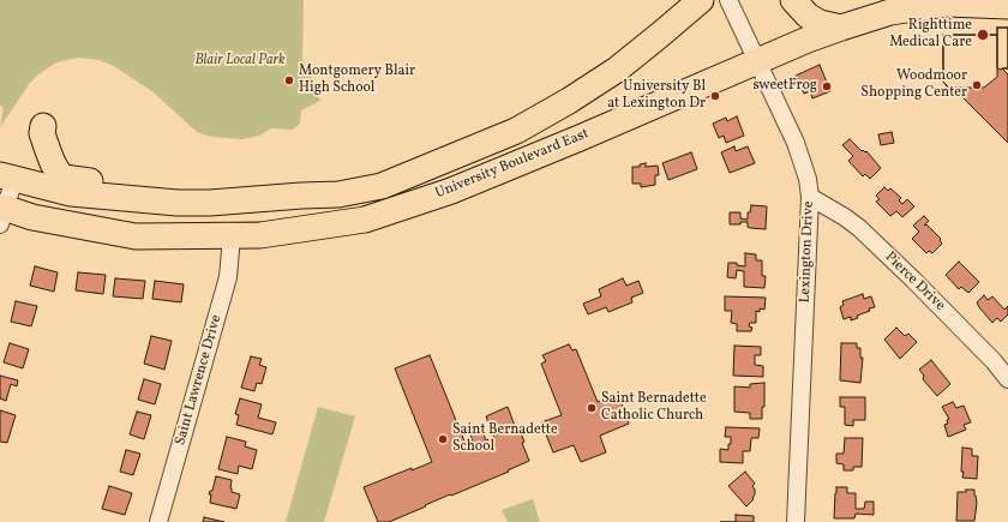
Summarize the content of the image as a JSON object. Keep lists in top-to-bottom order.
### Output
{
  "streets": {
    "main road": ["University Boulevard East"],
    "street": ["Lexington Drive", "Pierce Drive", "Saint Lawrence Drive"]
  },
  "crossings": [
    ["University Boulevard East", "Lexington Drive"],
    ["University Boulevard East", "Saint Lawrence Drive"],
    ["Lexington Drive", "Pierce Drive"]
  ],
  "parks": ["Blair Local Park"],
  "places": [
    "Righttime Medical Care",
    "Montgomery Blair High School",
    "Woodmoor Shopping Center",
    "sweetFrog",
    "University Bl at Lexington Dr",
    "Saint Bernadette Catholic Church",
    "Saint Bernadette School"
  ]
}
